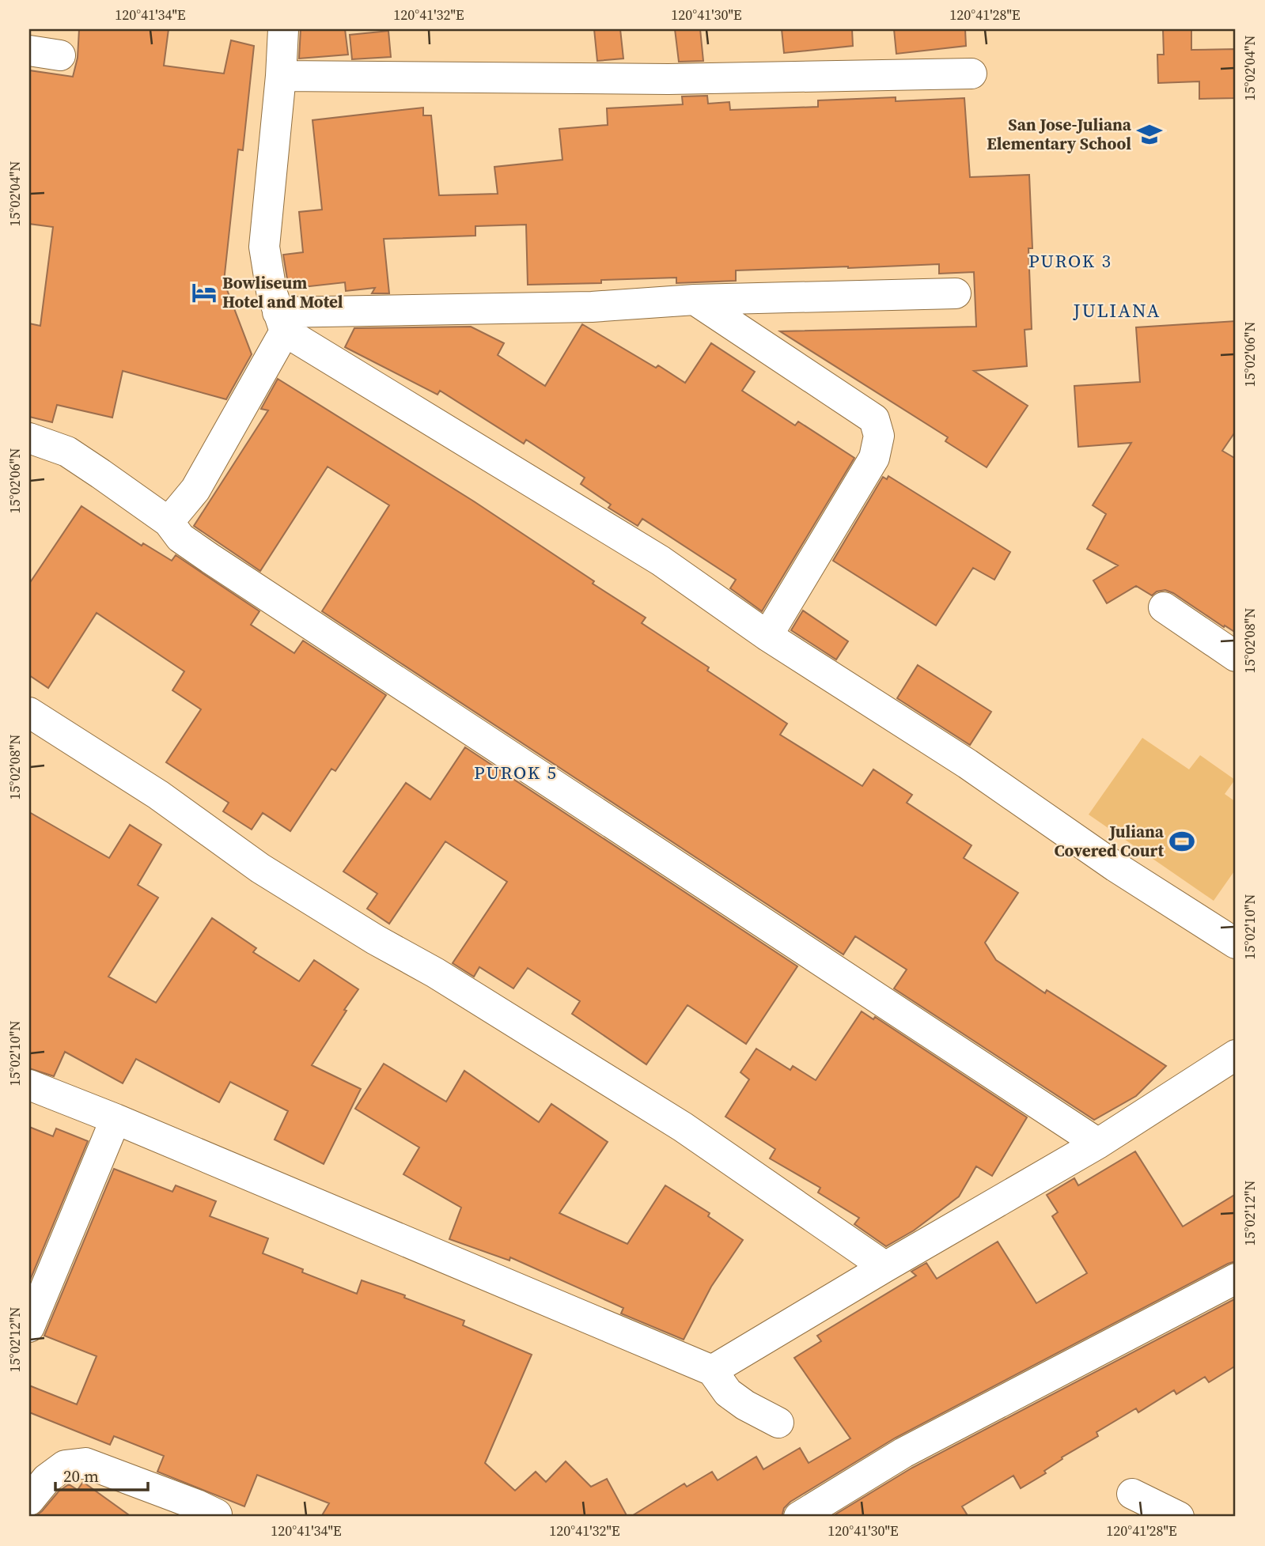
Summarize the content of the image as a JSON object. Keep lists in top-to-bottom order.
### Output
{
  "districts": ["PUROK 3", "JULIANA", "PUROK 5"],
  "places": {
    "school or university": ["San Jose-Juliana Elementary School"],
    "hotel": ["Bowliseum Hotel and Motel"],
    "sports": ["Juliana Covered Court"]
  },
  "scale_bar": "20 m",
  "coordinates": [
    "120°41'34\"E",
    "120°41'32\"E",
    "120°41'30\"E",
    "120°41'28\"E",
    "15°02'04\"N",
    "15°02'06\"N",
    "15°02'08\"N",
    "15°02'10\"N",
    "15°02'12\"N"
  ]
}
